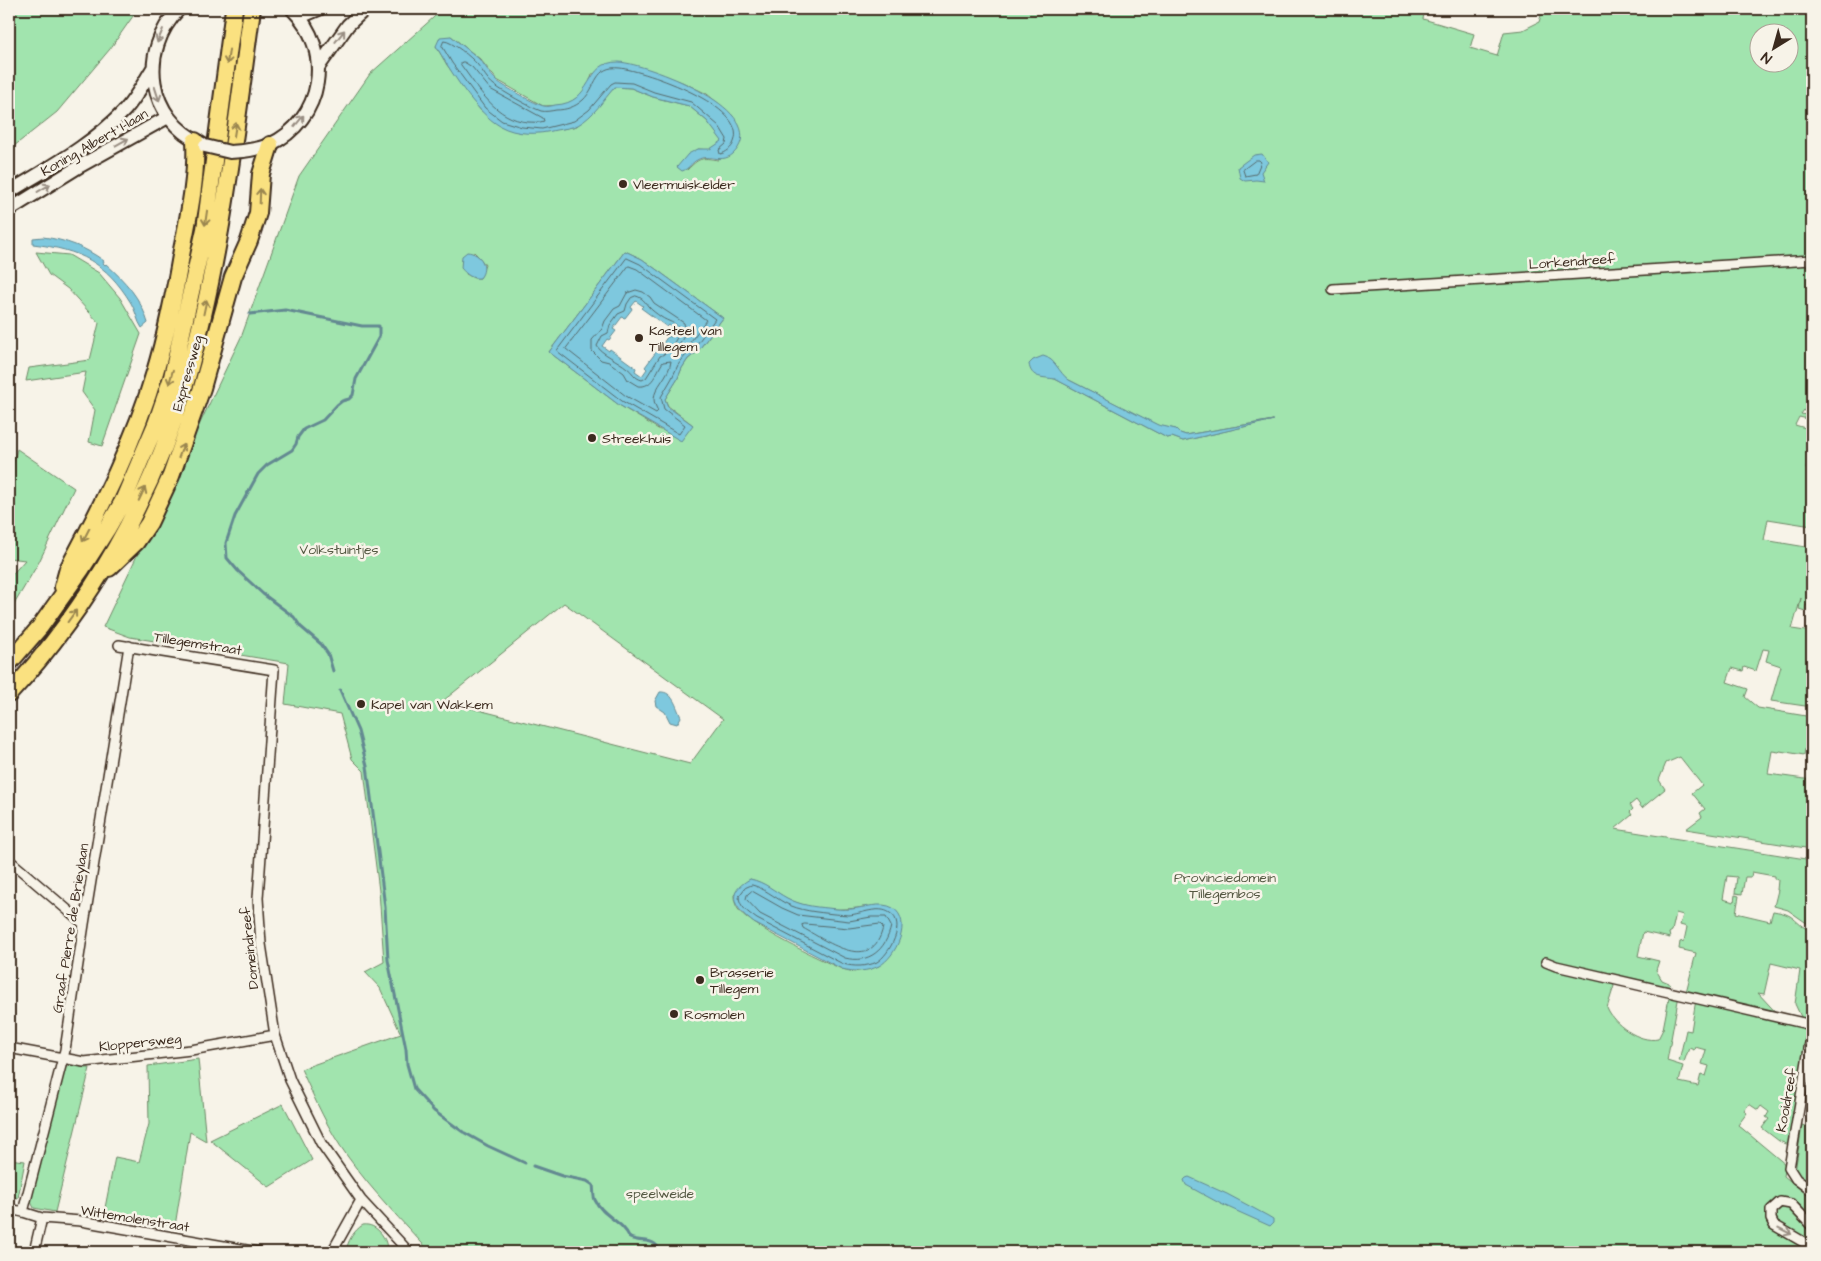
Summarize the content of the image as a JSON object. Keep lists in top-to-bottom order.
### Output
{
  "streets": {
    "highway": ["Expressweg"],
    "main road": ["Koning Albert I-laan"],
    "street": [
      "Lorkendreef",
      "Tillegemstraat",
      "Graaf Pierre de Brieylaan",
      "Domeindreef",
      "Kloppersweg",
      "Kooidreef",
      "Wittemolenstraat"
    ]
  },
  "crossings": [
    ["Tillegemstraat", "Graaf Pierre de Brieylaan"],
    ["Tillegemstraat", "Domeindreef"],
    ["Graaf Pierre de Brieylaan", "Kloppersweg"],
    ["Graaf Pierre de Brieylaan", "Wittemolenstraat"],
    ["Domeindreef", "Kloppersweg"]
  ],
  "parks": ["Volkstuintjes", "Provinciedomein Tillegembos", "speelweide"],
  "places": [
    "Vleermuiskelder",
    "Kasteel van Tillegem",
    "Streekhuis",
    "Kapel van Wakkem",
    "Brasserie Tillegem",
    "Rosmolen"
  ],
  "north": "bottom left"
}
